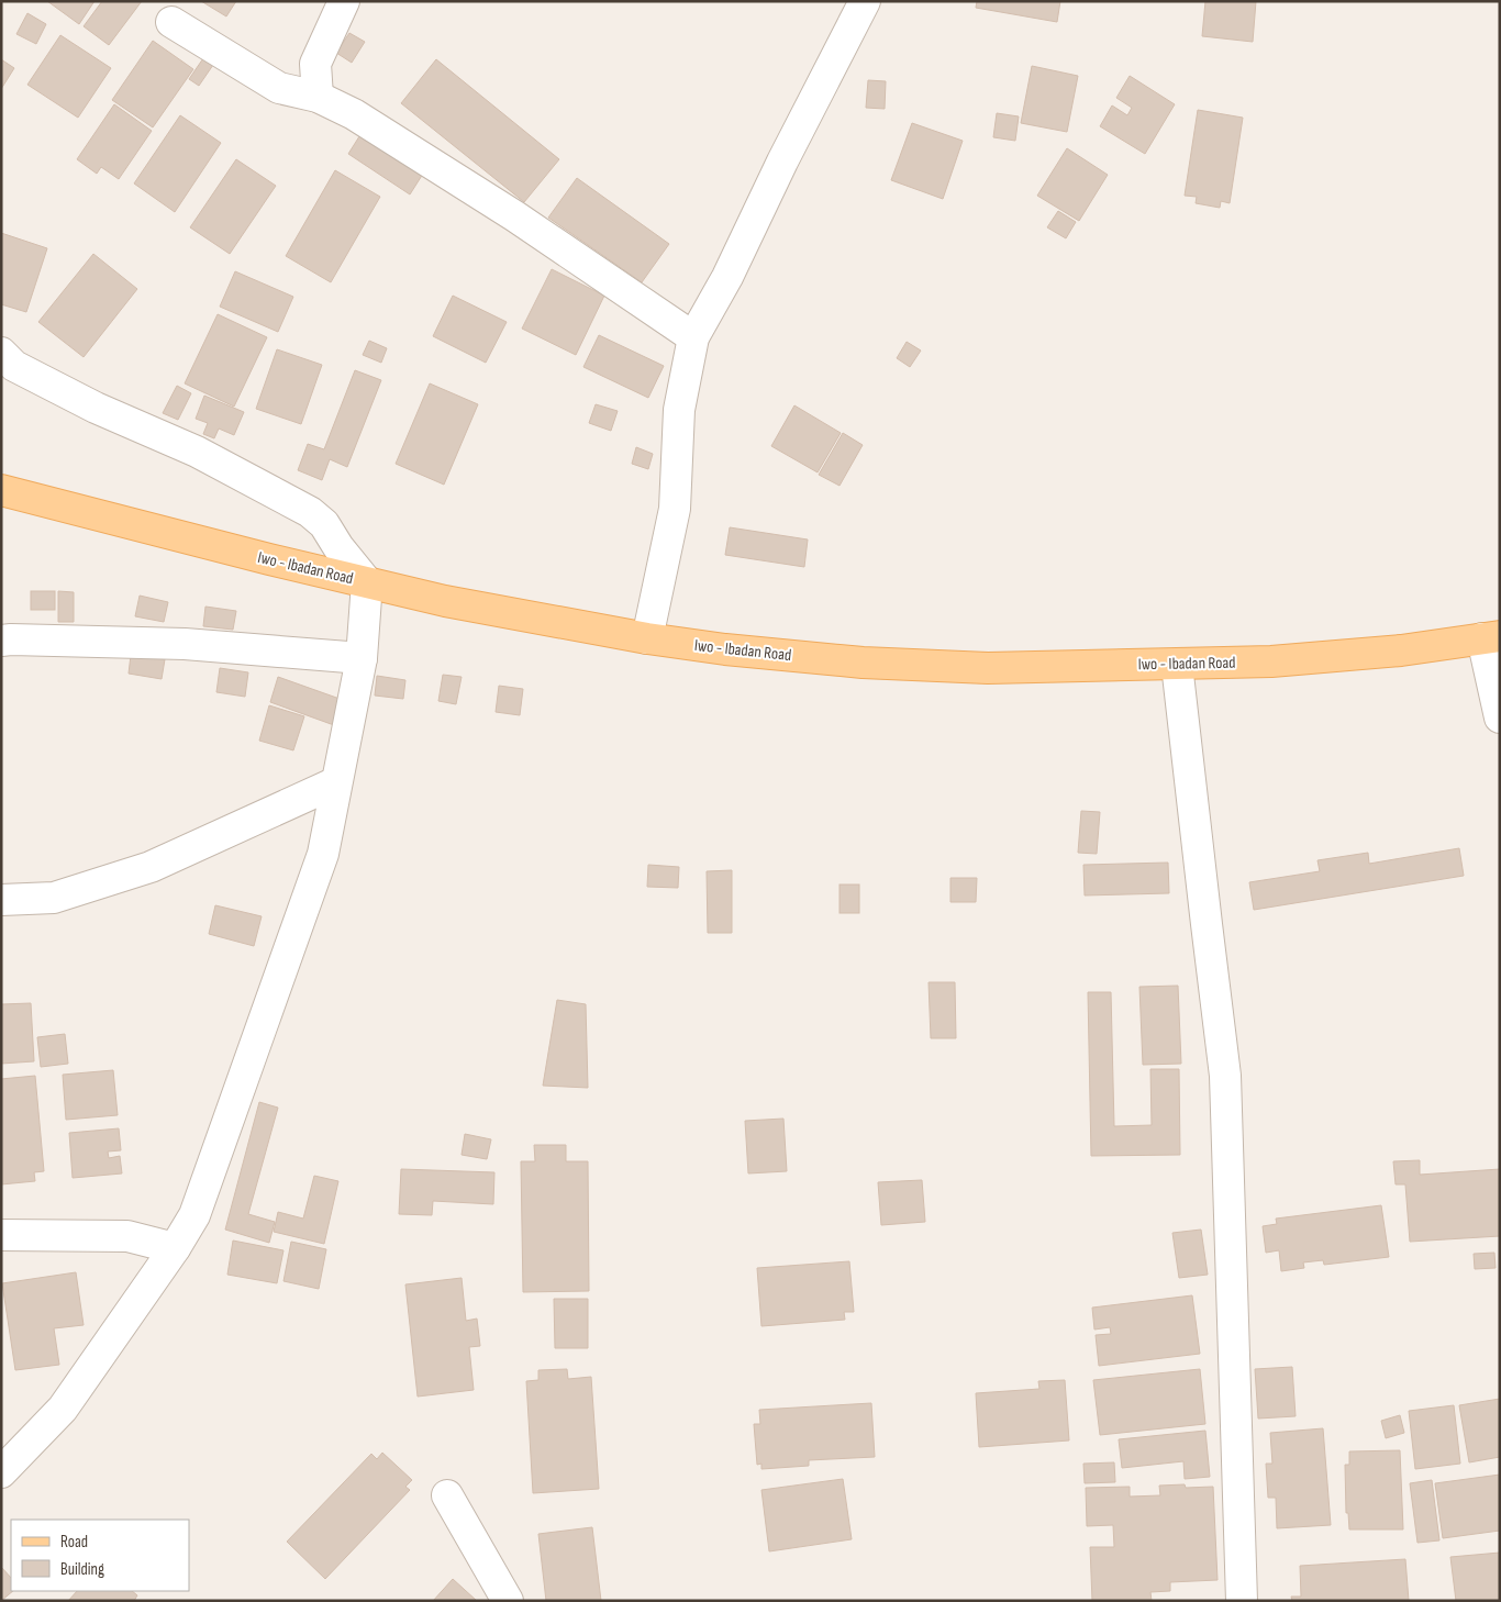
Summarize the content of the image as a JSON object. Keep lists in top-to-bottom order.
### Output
{
  "streets": {
    "main road": ["Iwo - Ibadan Road"]
  },
  "legend": ["Road", "Building"]
}
